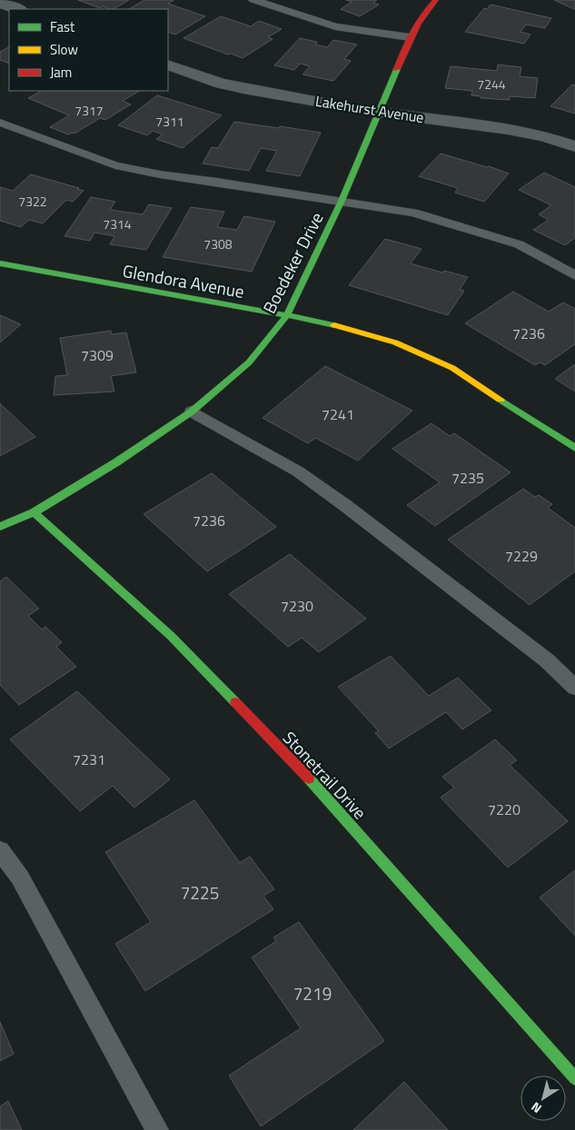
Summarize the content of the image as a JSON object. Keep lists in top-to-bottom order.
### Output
{
  "streets": {
    "street": [
      "Lakehurst Avenue",
      "Boedeker Drive",
      "Glendora Avenue",
      "Stonetrail Drive"
    ]
  },
  "crossings": [
    ["Lakehurst Avenue", "Boedeker Drive"],
    ["Boedeker Drive", "Glendora Avenue"],
    ["Boedeker Drive", "Stonetrail Drive"]
  ],
  "house_numbers": [
    "7244",
    "7317",
    "7311",
    "7322",
    "7314",
    "7308",
    "7236",
    "7309",
    "7241",
    "7235",
    "7236",
    "7229",
    "7230",
    "7231",
    "7220",
    "7225",
    "7219"
  ],
  "legend": ["Fast", "Slow", "Jam"],
  "north": "bottom left"
}
